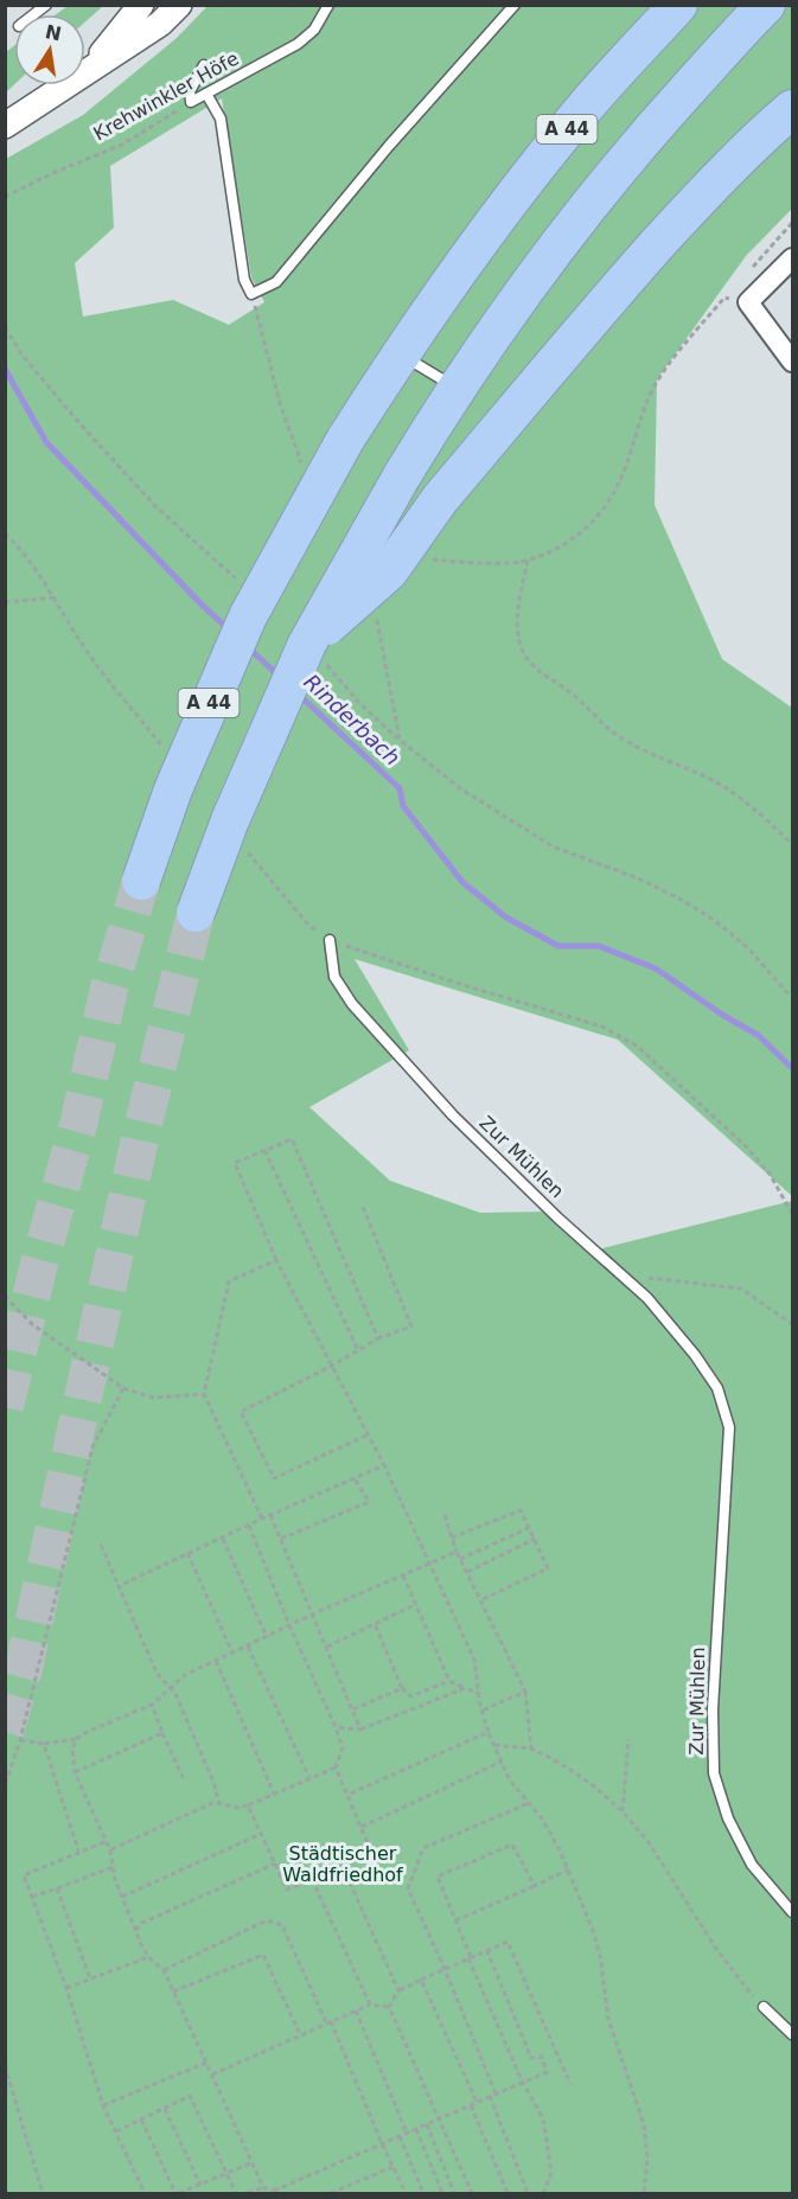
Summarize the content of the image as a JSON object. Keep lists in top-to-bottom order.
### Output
{
  "streets": {
    "highway": ["A 44"],
    "lane": ["Krehwinkler Höfe", "Zur Mühlen"]
  },
  "water": ["Rinderbach"],
  "parks": ["Städtischer Waldfriedhof"],
  "north": "top"
}
